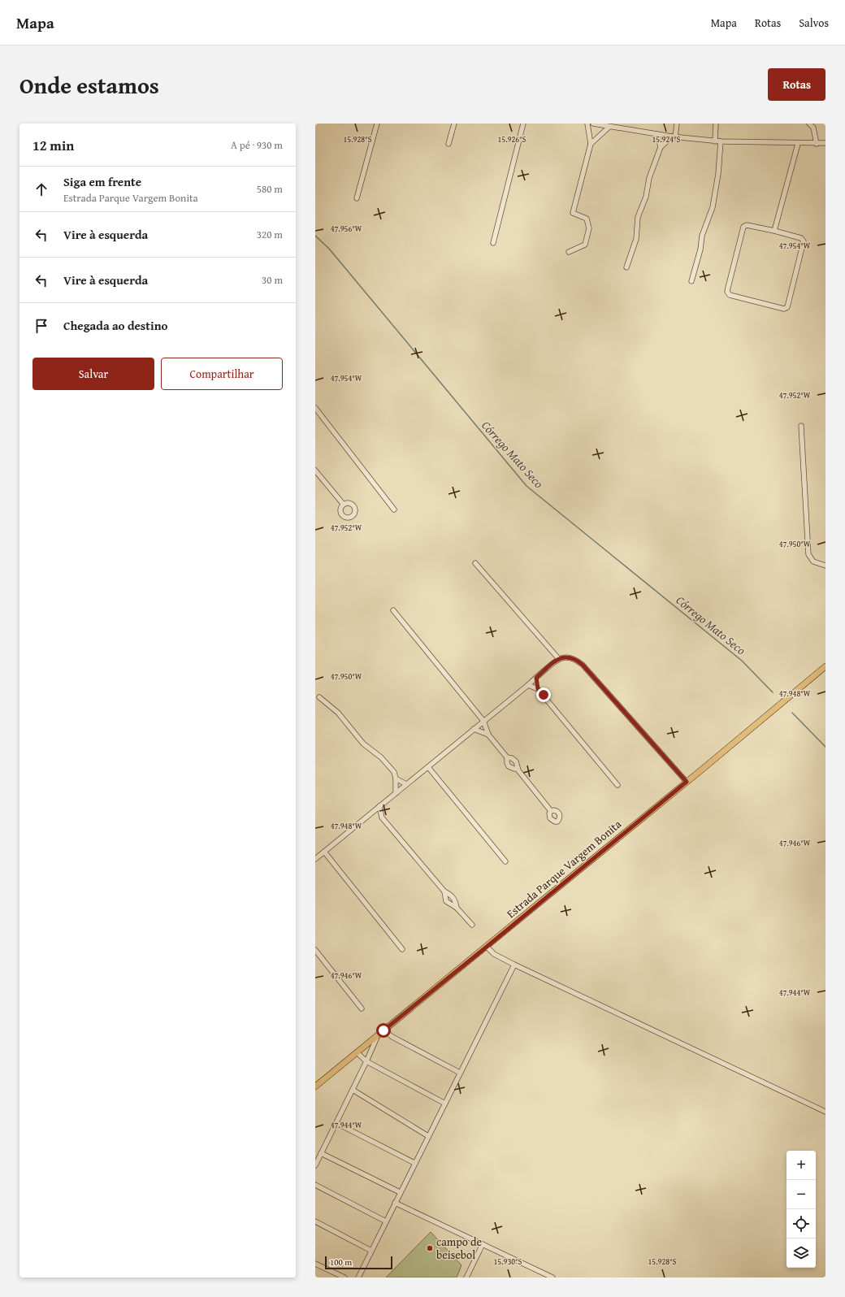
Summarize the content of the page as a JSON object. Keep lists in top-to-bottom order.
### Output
{
  "streets": {
    "main road": ["Estrada Parque Vargem Bonita"]
  },
  "water": ["Córrego Mato Seco"],
  "places": ["campo de beisebol"],
  "scale_bar": "100 m",
  "page": {
    "header": "Mapa",
    "nav": ["Mapa", "Rotas", "Salvos"],
    "title": "Onde estamos",
    "buttons": [
      "Rotas",
      ["Salvar", "Compartilhar"]
    ],
    "heading": ["12 min", "A pé · 930 m"],
    "list": [
      ["Siga em frente", "Estrada Parque Vargem Bonita", "580 m"],
      ["Vire à esquerda", "320 m"],
      ["Vire à esquerda", "30 m"],
      "Chegada ao destino"
    ],
    "map_buttons": ["+", "−"],
    "scale": "100 m"
  },
  "coordinates": [
    "15.928°S",
    "15.926°S",
    "15.924°S",
    "47.956°W",
    "47.954°W",
    "47.952°W",
    "47.950°W",
    "47.948°W",
    "47.946°W",
    "47.944°W",
    "15.930°S"
  ]
}
